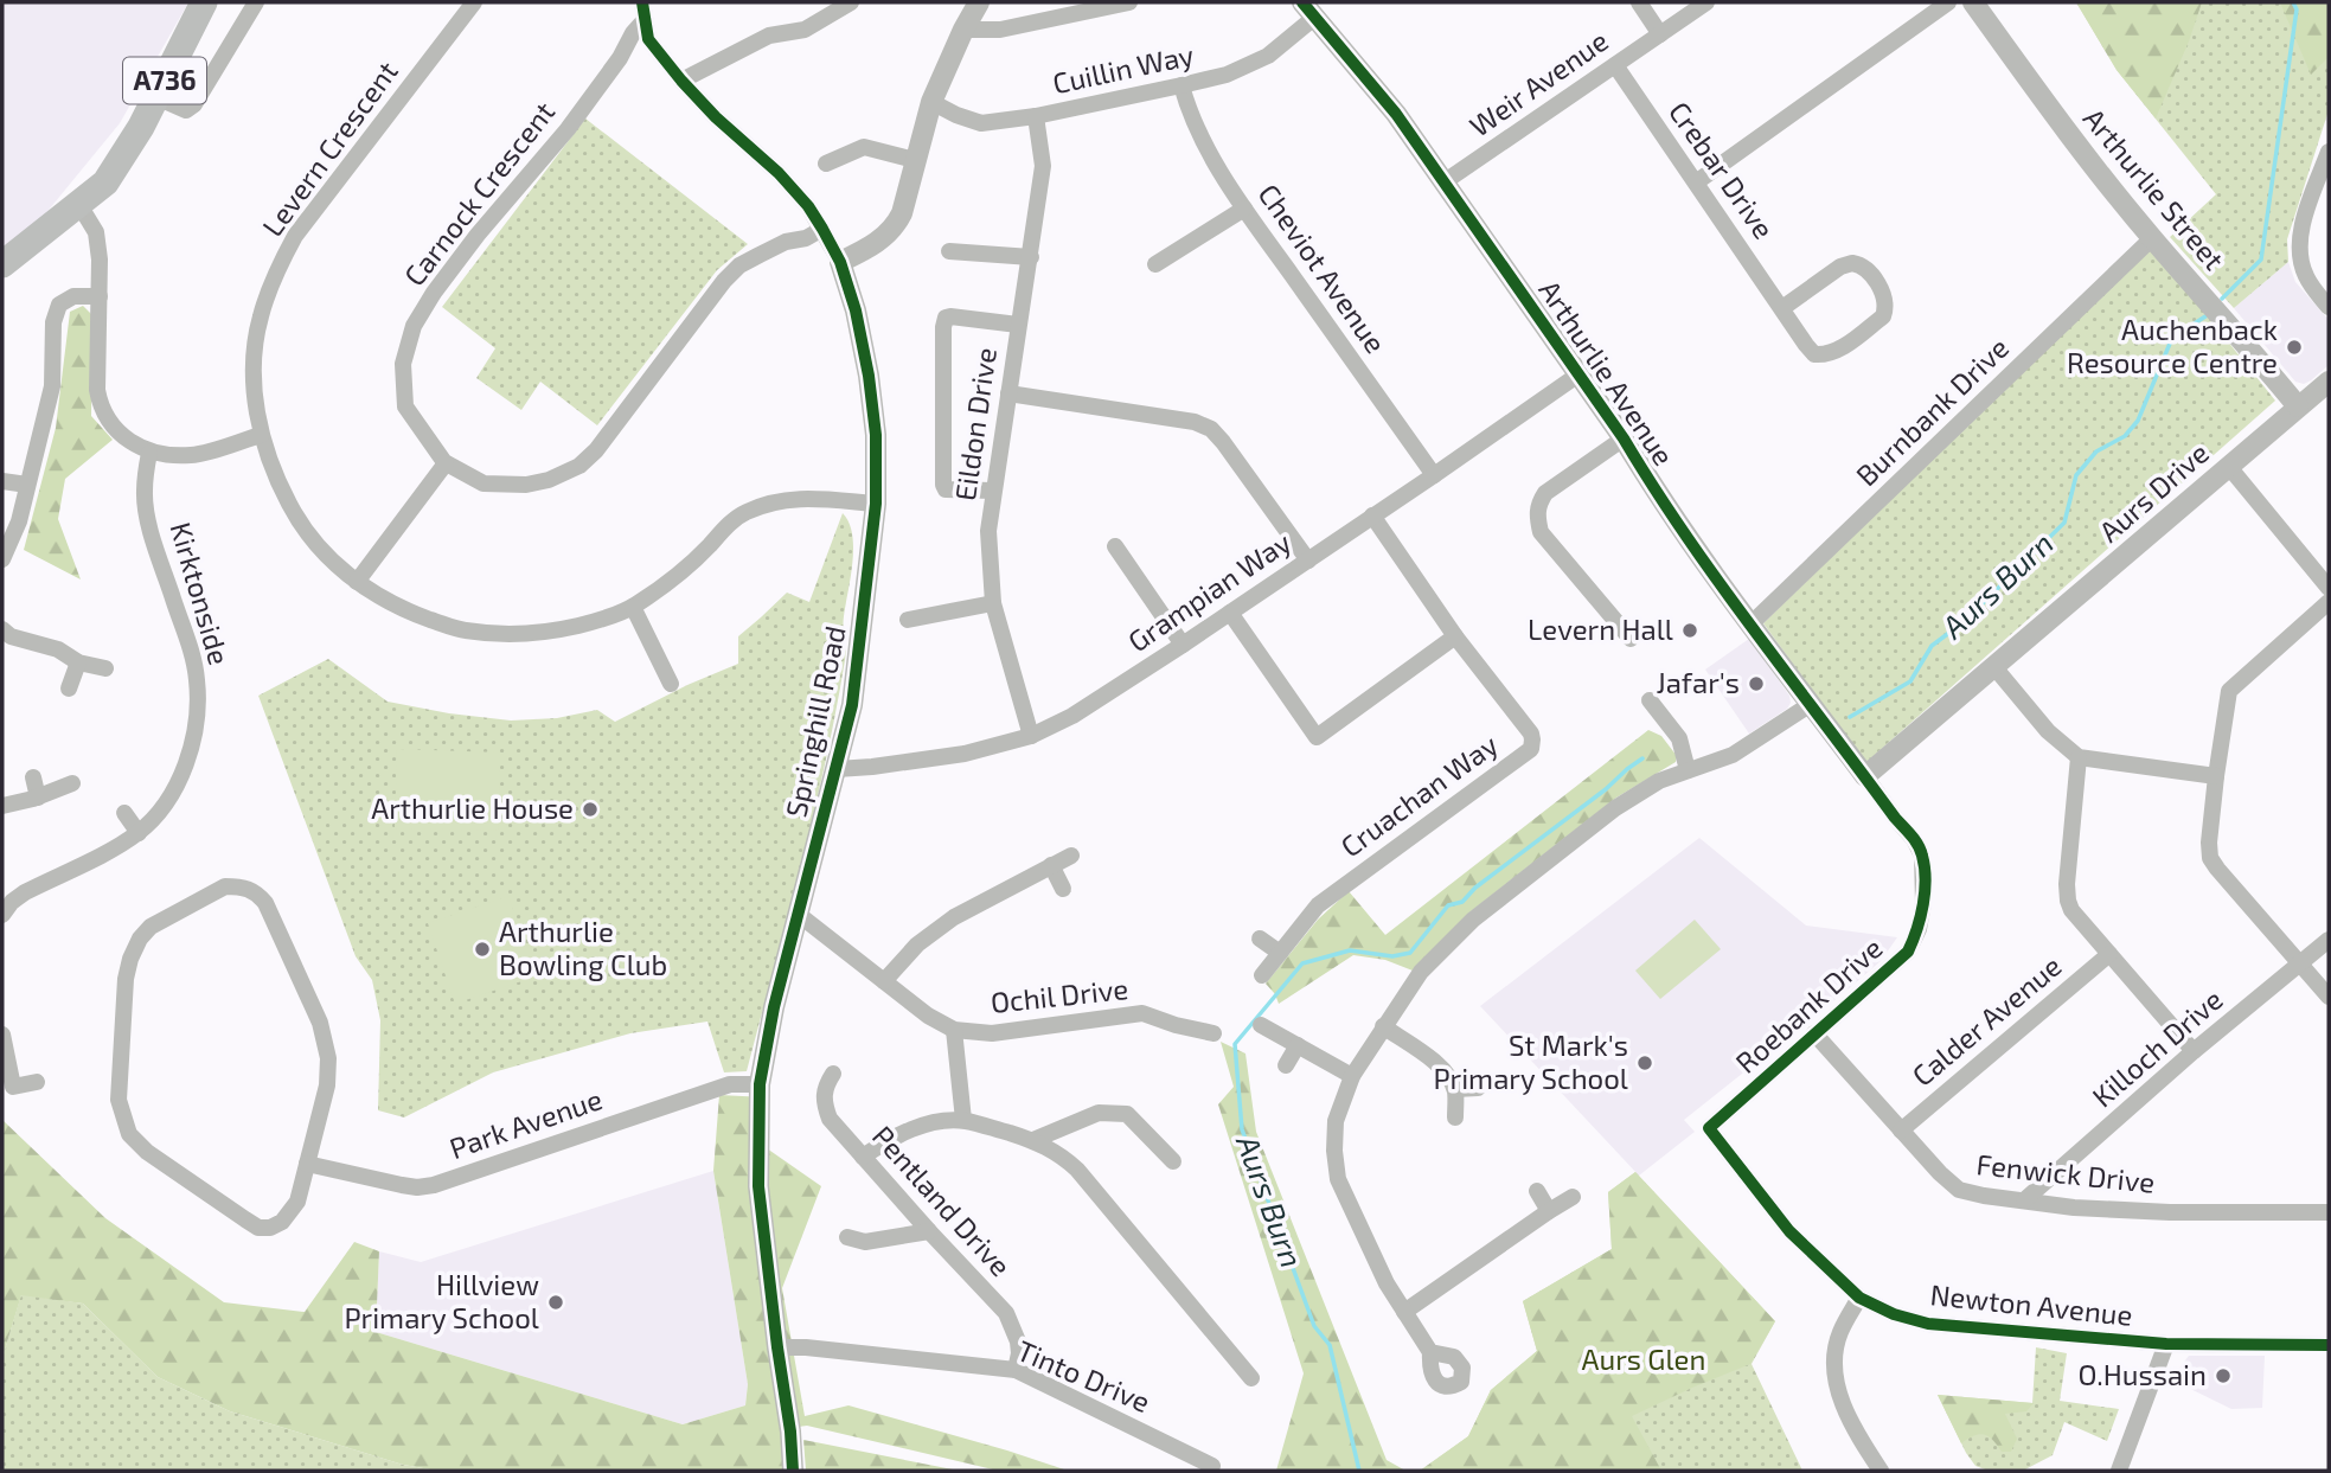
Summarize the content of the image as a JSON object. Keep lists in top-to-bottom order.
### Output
{
  "streets": {
    "main road": ["A736"],
    "street": [
      "Cuillin Way",
      "Weir Avenue",
      "Levern Crescent",
      "Crebar Drive",
      "Arthurlie Street",
      "Carnock Crescent",
      "Cheviot Avenue",
      "Arthurlie Avenue",
      "Burnbank Drive",
      "Eildon Drive",
      "Aurs Drive",
      "Grampian Way",
      "Kirktonside",
      "Springhill Road",
      "Cruachan Way",
      "Ochil Drive",
      "Roebank Drive",
      "Calder Avenue",
      "Killoch Drive",
      "Park Avenue",
      "Fenwick Drive",
      "Pentland Drive",
      "Newton Avenue",
      "Tinto Drive"
    ]
  },
  "crossings": [
    ["Cuillin Way", "Cheviot Avenue"],
    ["Cuillin Way", "Arthurlie Avenue"],
    ["Cuillin Way", "Eildon Drive"],
    ["Weir Avenue", "Crebar Drive"],
    ["Weir Avenue", "Arthurlie Avenue"],
    ["Levern Crescent", "Springhill Road"],
    ["Arthurlie Street", "Burnbank Drive"],
    ["Arthurlie Street", "Aurs Drive"],
    ["Carnock Crescent", "Springhill Road"],
    ["Cheviot Avenue", "Grampian Way"],
    ["Arthurlie Avenue", "Burnbank Drive"],
    ["Arthurlie Avenue", "Aurs Drive"],
    ["Arthurlie Avenue", "Grampian Way"],
    ["Arthurlie Avenue", "Roebank Drive"],
    ["Eildon Drive", "Grampian Way"],
    ["Aurs Drive", "Roebank Drive"],
    ["Grampian Way", "Springhill Road"],
    ["Springhill Road", "Ochil Drive"],
    ["Springhill Road", "Park Avenue"],
    ["Springhill Road", "Tinto Drive"],
    ["Roebank Drive", "Fenwick Drive"],
    ["Roebank Drive", "Newton Avenue"],
    ["Calder Avenue", "Fenwick Drive"],
    ["Killoch Drive", "Fenwick Drive"],
    ["Pentland Drive", "Tinto Drive"]
  ],
  "water": ["Aurs Burn"],
  "parks": ["Aurs Glen"],
  "places": [
    "Auchenback Resource Centre",
    "Levern Hall",
    "Jafar's",
    "Arthurlie House",
    "Arthurlie Bowling Club",
    "St Mark's Primary School",
    "Hillview Primary School",
    "O.Hussain"
  ]
}
